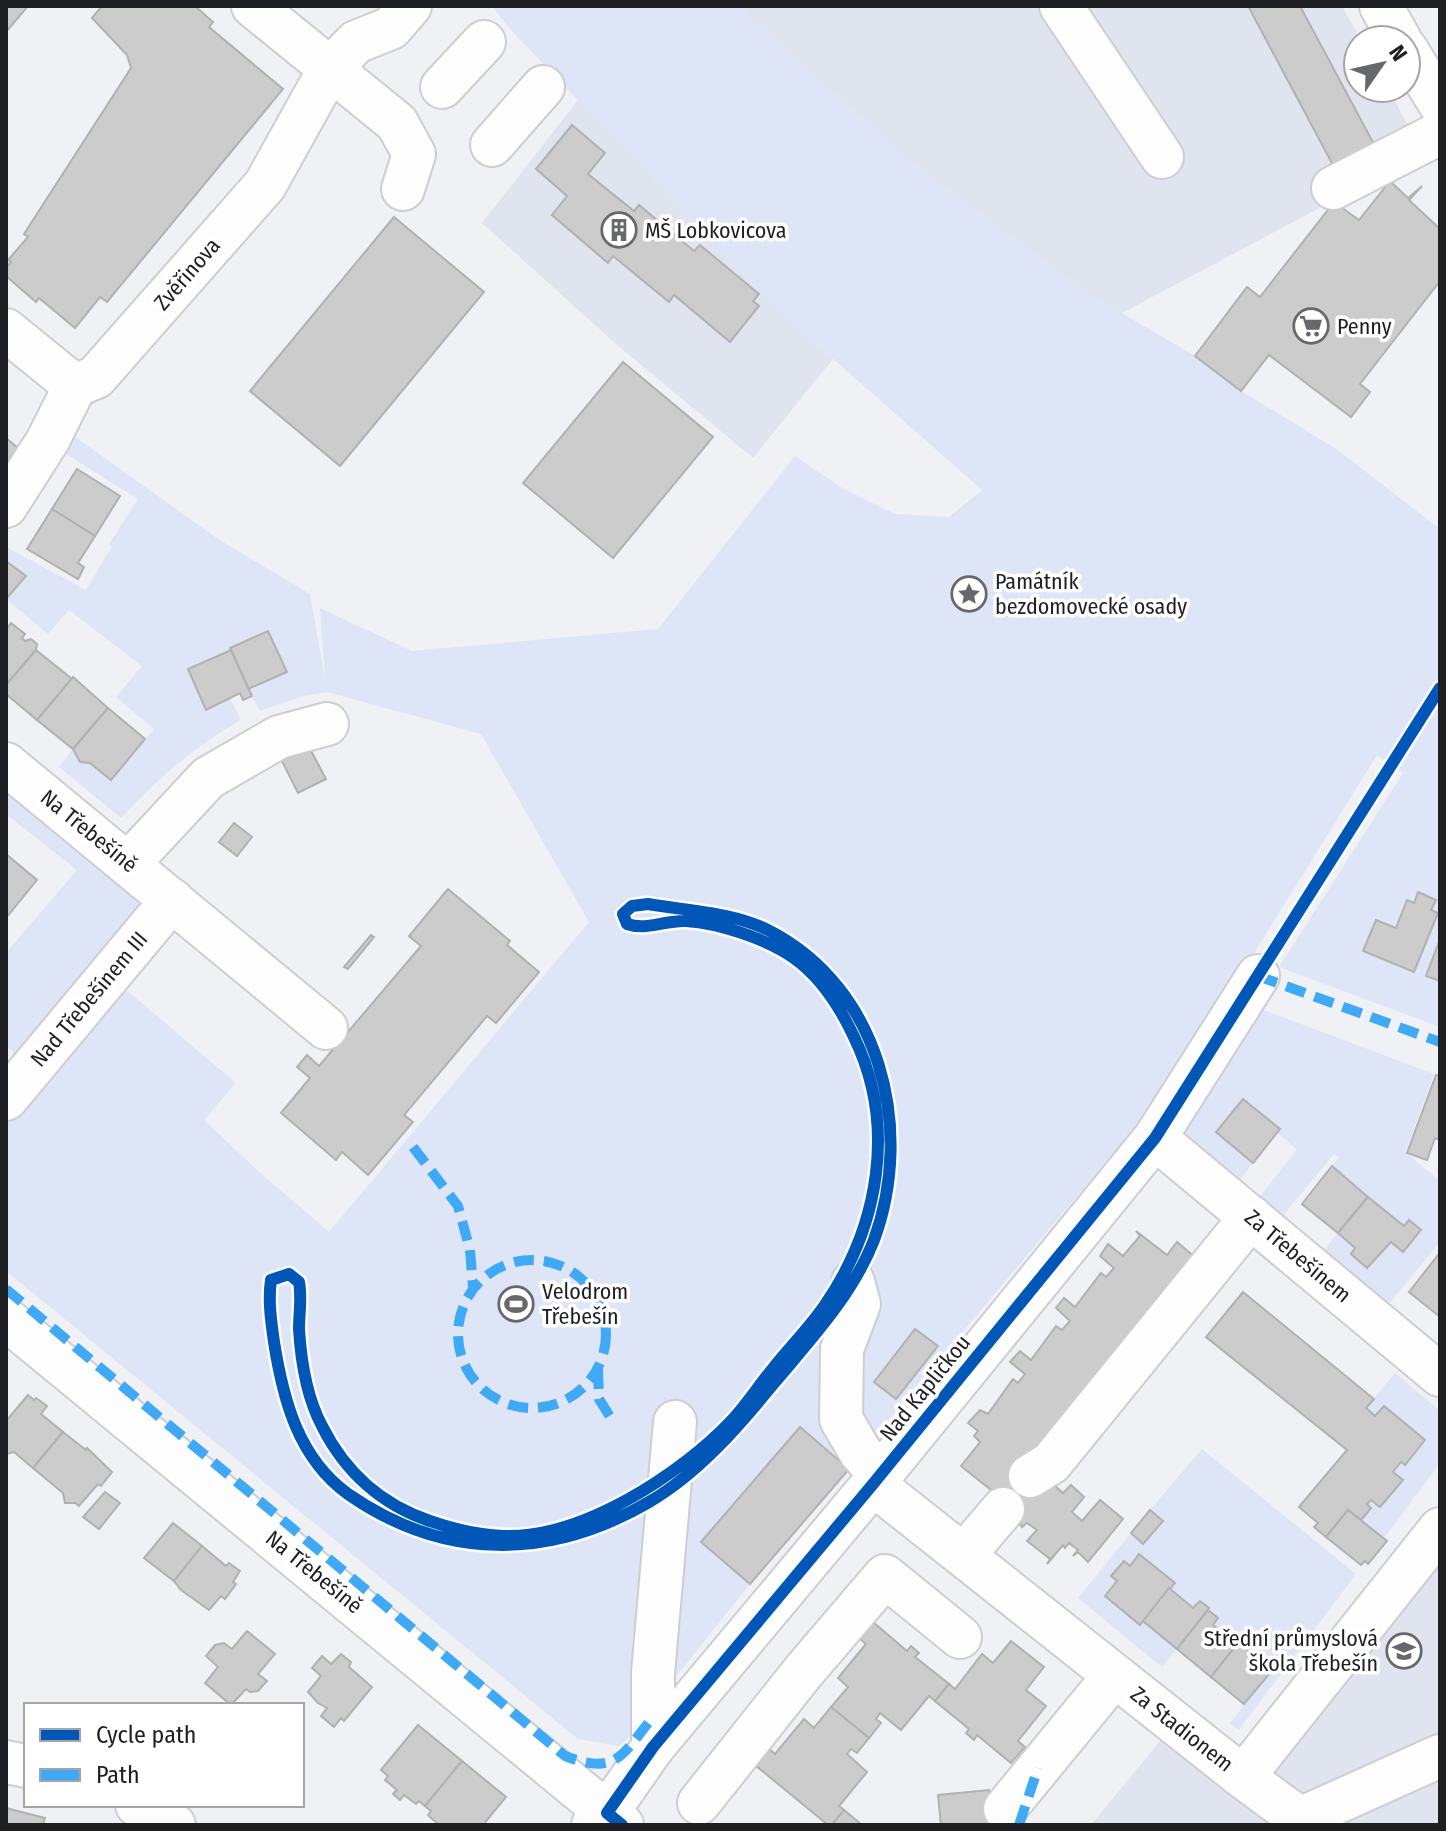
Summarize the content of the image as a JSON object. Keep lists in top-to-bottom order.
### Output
{
  "streets": {
    "street": [
      "Zvěřinova",
      "Na Třebešíně",
      "Nad Třebešínem III",
      "Za Třebešínem",
      "Nad Kapličkou",
      "Za Stadionem"
    ]
  },
  "crossings": [
    ["Na Třebešíně", "Nad Třebešínem III"],
    ["Na Třebešíně", "Nad Kapličkou"],
    ["Za Třebešínem", "Nad Kapličkou"],
    ["Nad Kapličkou", "Za Stadionem"]
  ],
  "places": {
    "building": ["MŠ Lobkovicova"],
    "supermarket": ["Penny"],
    "place": ["Památník bezdomovecké osady"],
    "sports": ["Velodrom Třebešín"],
    "school or university": ["Střední průmyslová škola Třebešín"]
  },
  "legend": ["Cycle path", "Path"],
  "north": "top right"
}
